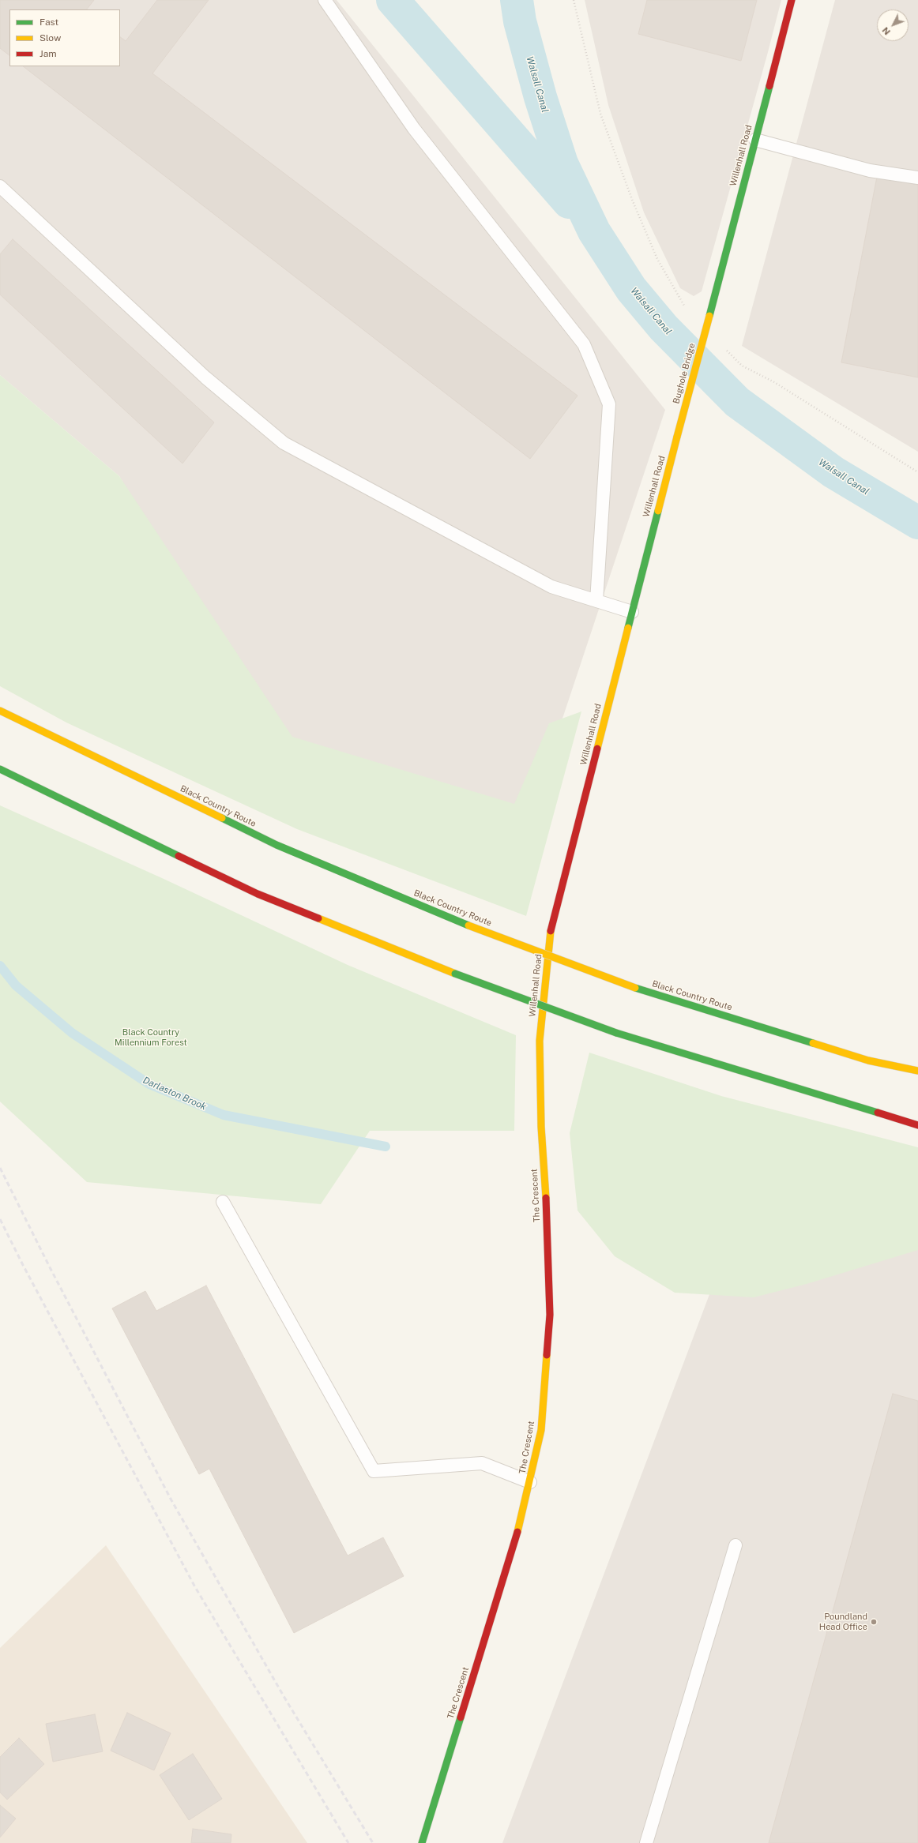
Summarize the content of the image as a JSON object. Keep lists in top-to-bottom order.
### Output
{
  "streets": {
    "main road": [
      "Willenhall Road",
      "Bughole Bridge",
      "Black Country Route",
      "The Crescent"
    ]
  },
  "crossings": [
    ["Willenhall Road", "Bughole Bridge"],
    ["Willenhall Road", "The Crescent"]
  ],
  "water": ["Walsall Canal", "Darlaston Brook"],
  "parks": ["Black Country Millennium Forest"],
  "places": ["Poundland Head Office"],
  "legend": ["Fast", "Slow", "Jam"],
  "north": "bottom left"
}
